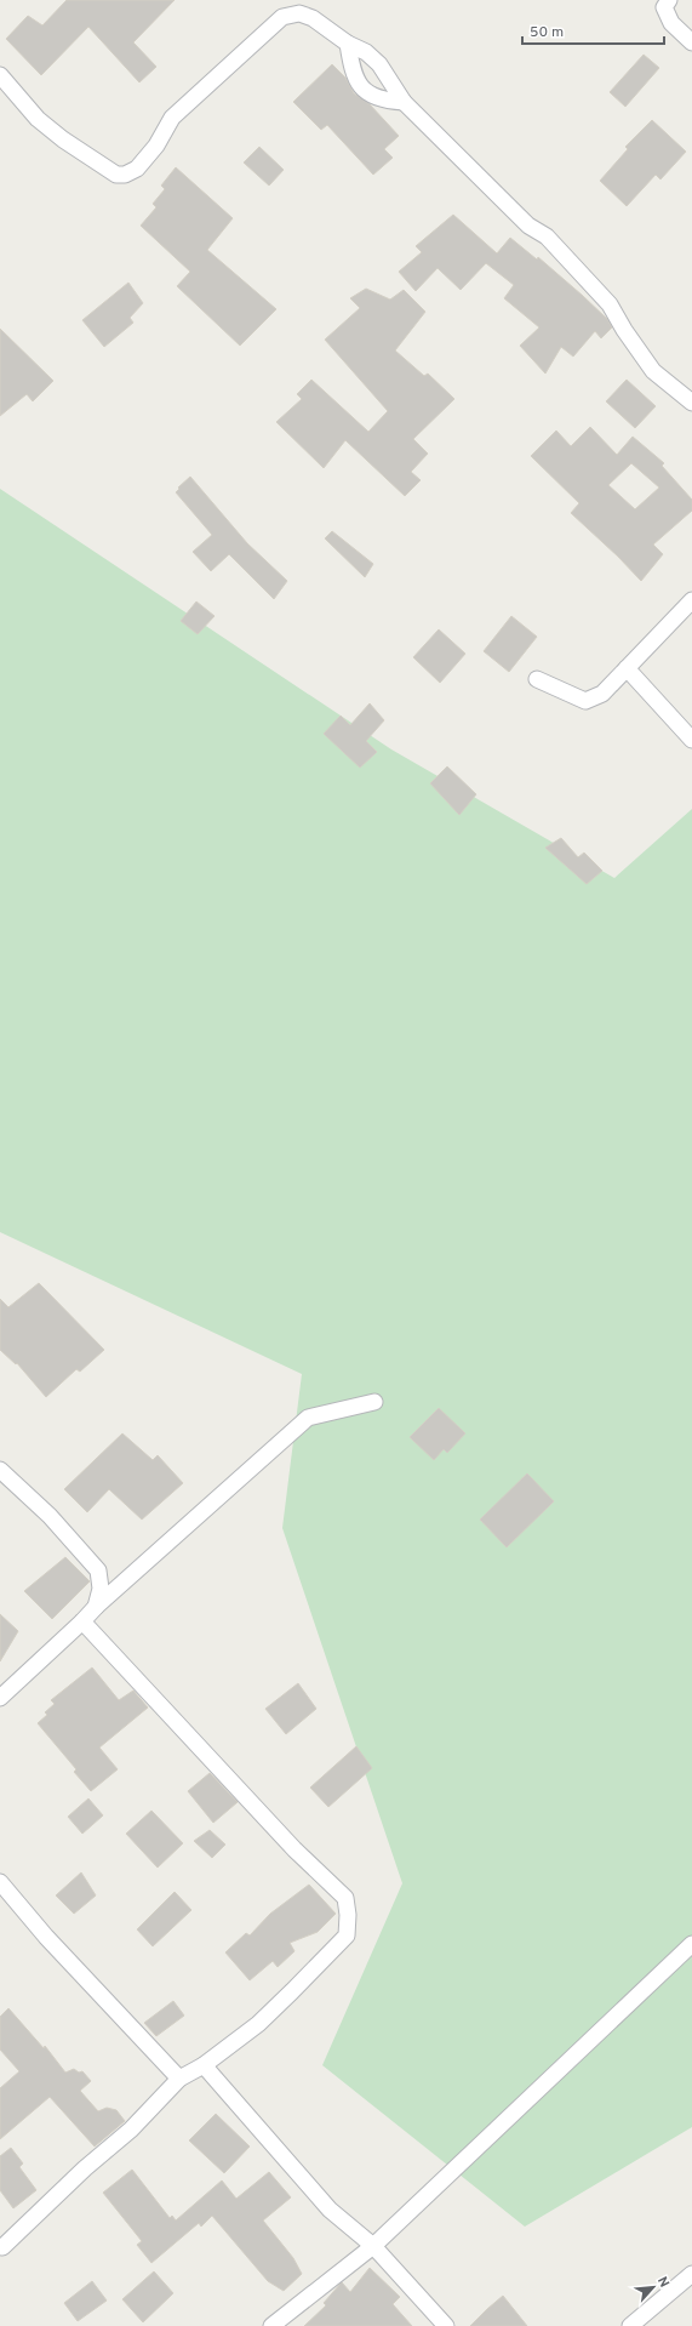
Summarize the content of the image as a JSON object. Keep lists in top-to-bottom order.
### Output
{
  "scale_bar": "50 m",
  "north": "top right"
}
